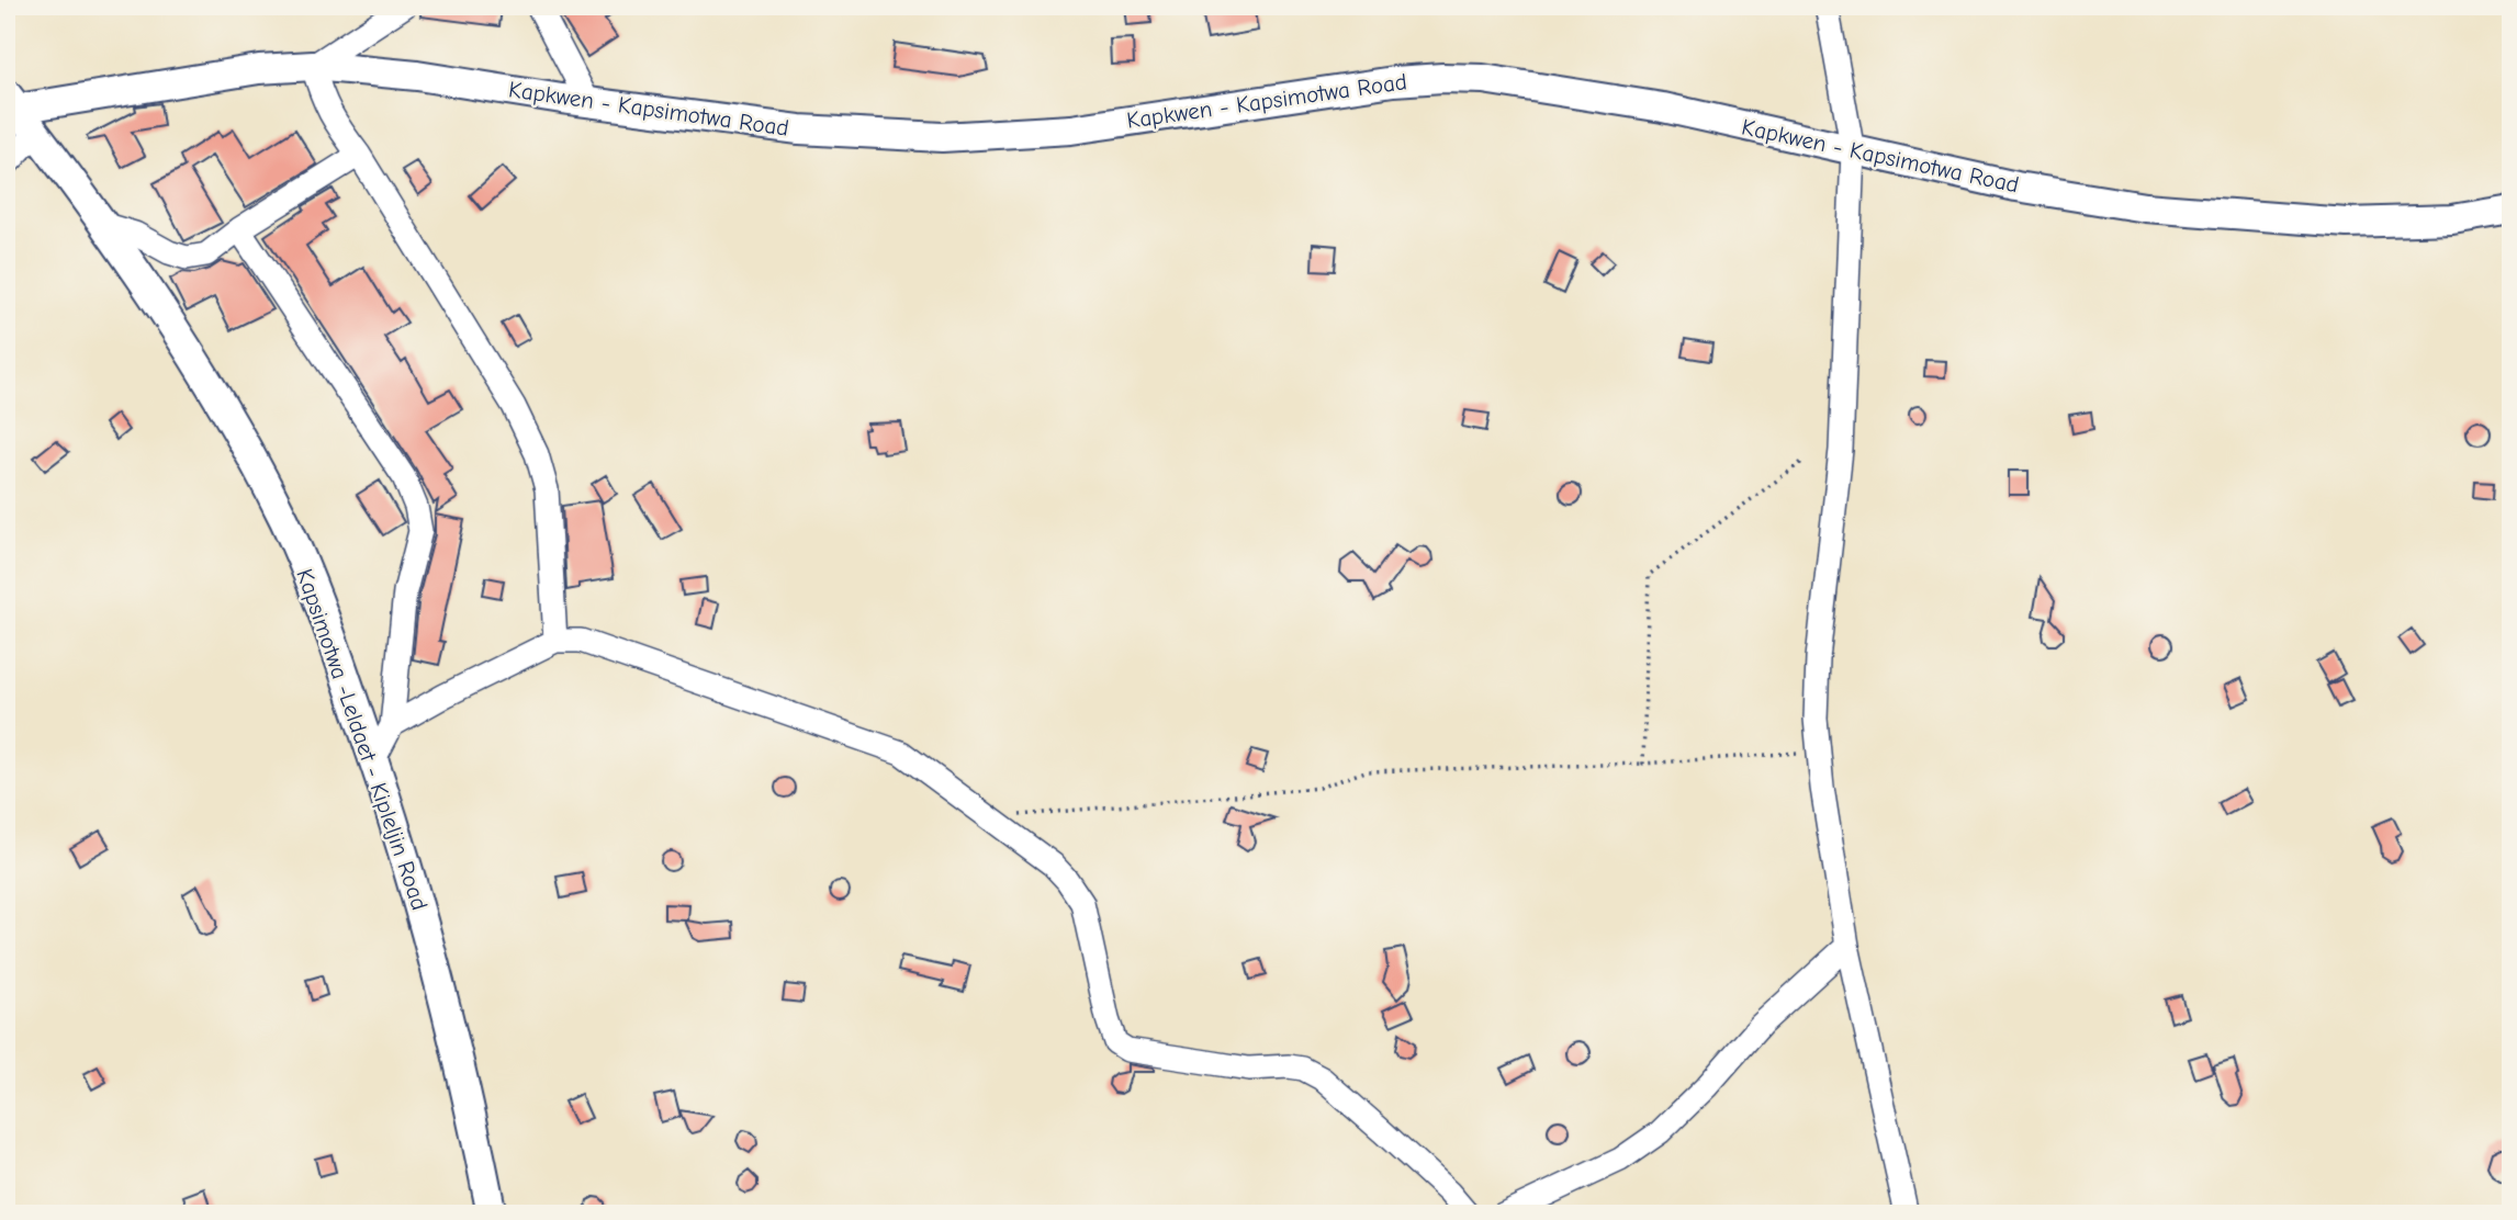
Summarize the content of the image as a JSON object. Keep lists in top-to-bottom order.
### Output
{
  "streets": {
    "street": ["Kapkwen - Kapsimotwa Road", "Kapsimotwa -Leldaet - Kipleljin Road"]
  },
  "crossings": [
    ["Kapkwen - Kapsimotwa Road", "Kapsimotwa -Leldaet - Kipleljin Road"]
  ]
}
